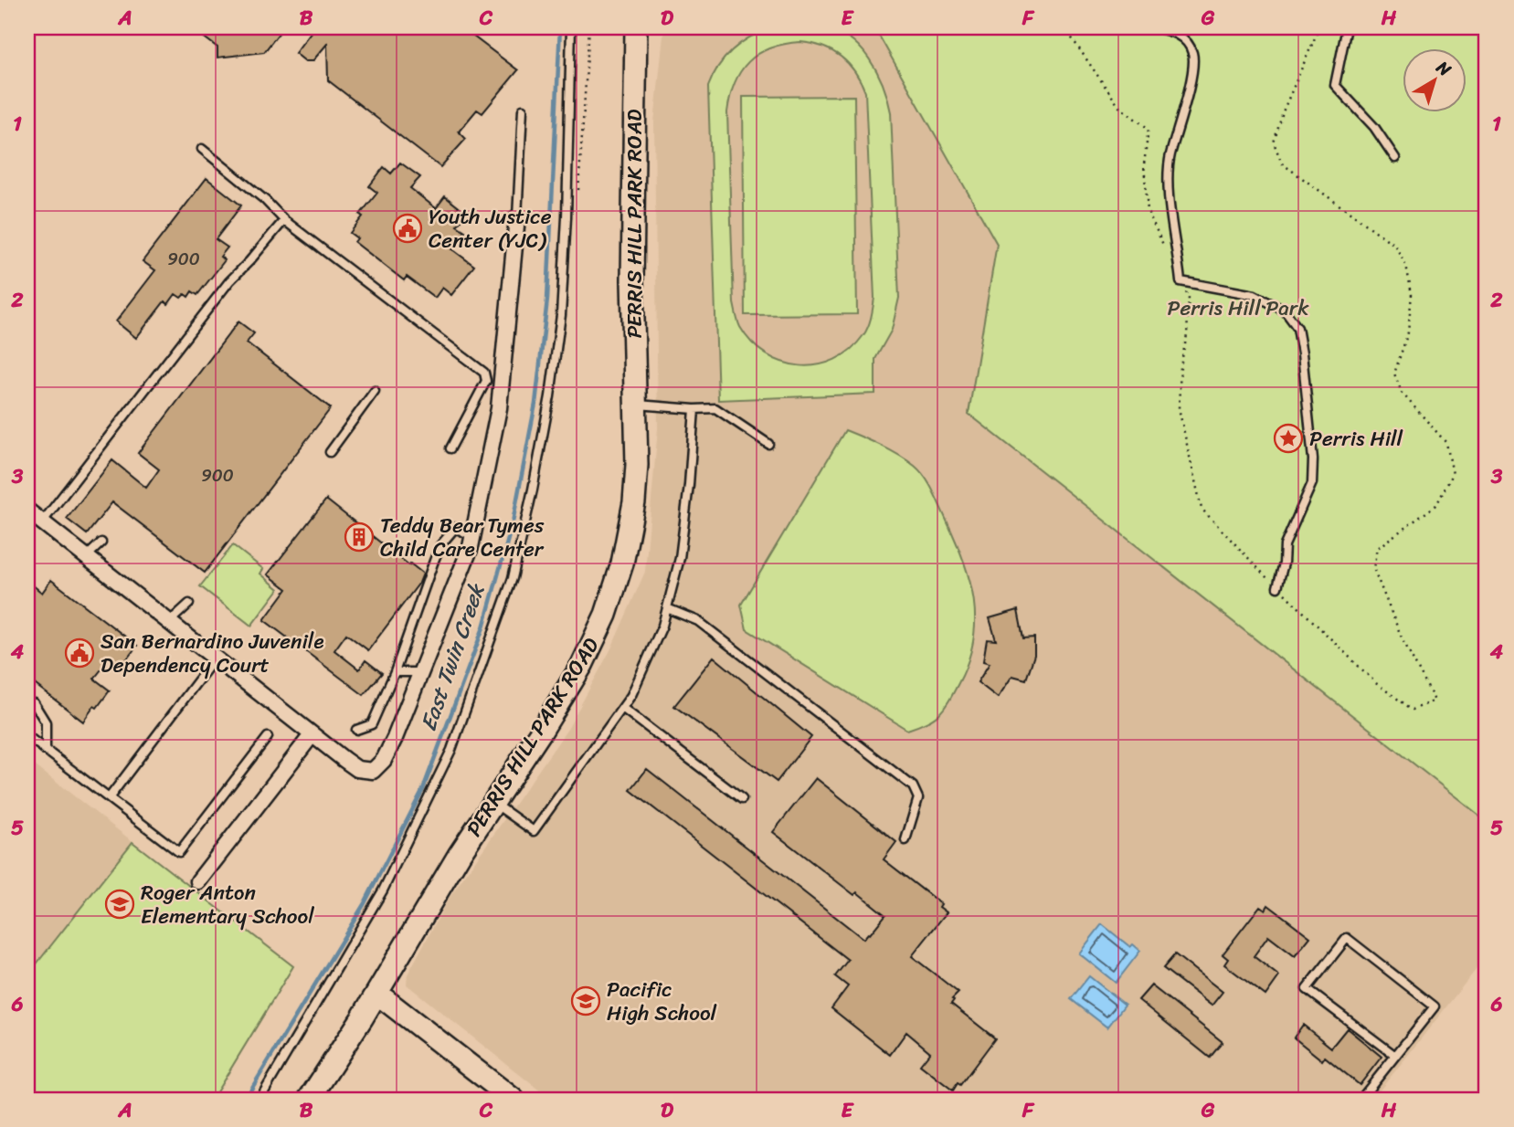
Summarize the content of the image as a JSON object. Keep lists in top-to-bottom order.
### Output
{
  "streets": {
    "street": ["PERRIS HILL PARK ROAD"]
  },
  "water": ["East Twin Creek"],
  "parks": ["Perris Hill Park"],
  "places": {
    "public building": ["Youth Justice Center (YJC)", "San Bernardino Juvenile Dependency Court"],
    "place": ["Perris Hill"],
    "building": ["Teddy Bear Tymes Child Care Center"],
    "school or university": ["Roger Anton Elementary School", "Pacific High School"]
  },
  "house_numbers": ["900", "900"],
  "north": "top right",
  "grid": {
    "columns": [
      "A",
      "B",
      "C",
      "D",
      "E",
      "F",
      "G",
      "H"
    ],
    "rows": [
      "1",
      "2",
      "3",
      "4",
      "5",
      "6"
    ]
  }
}
